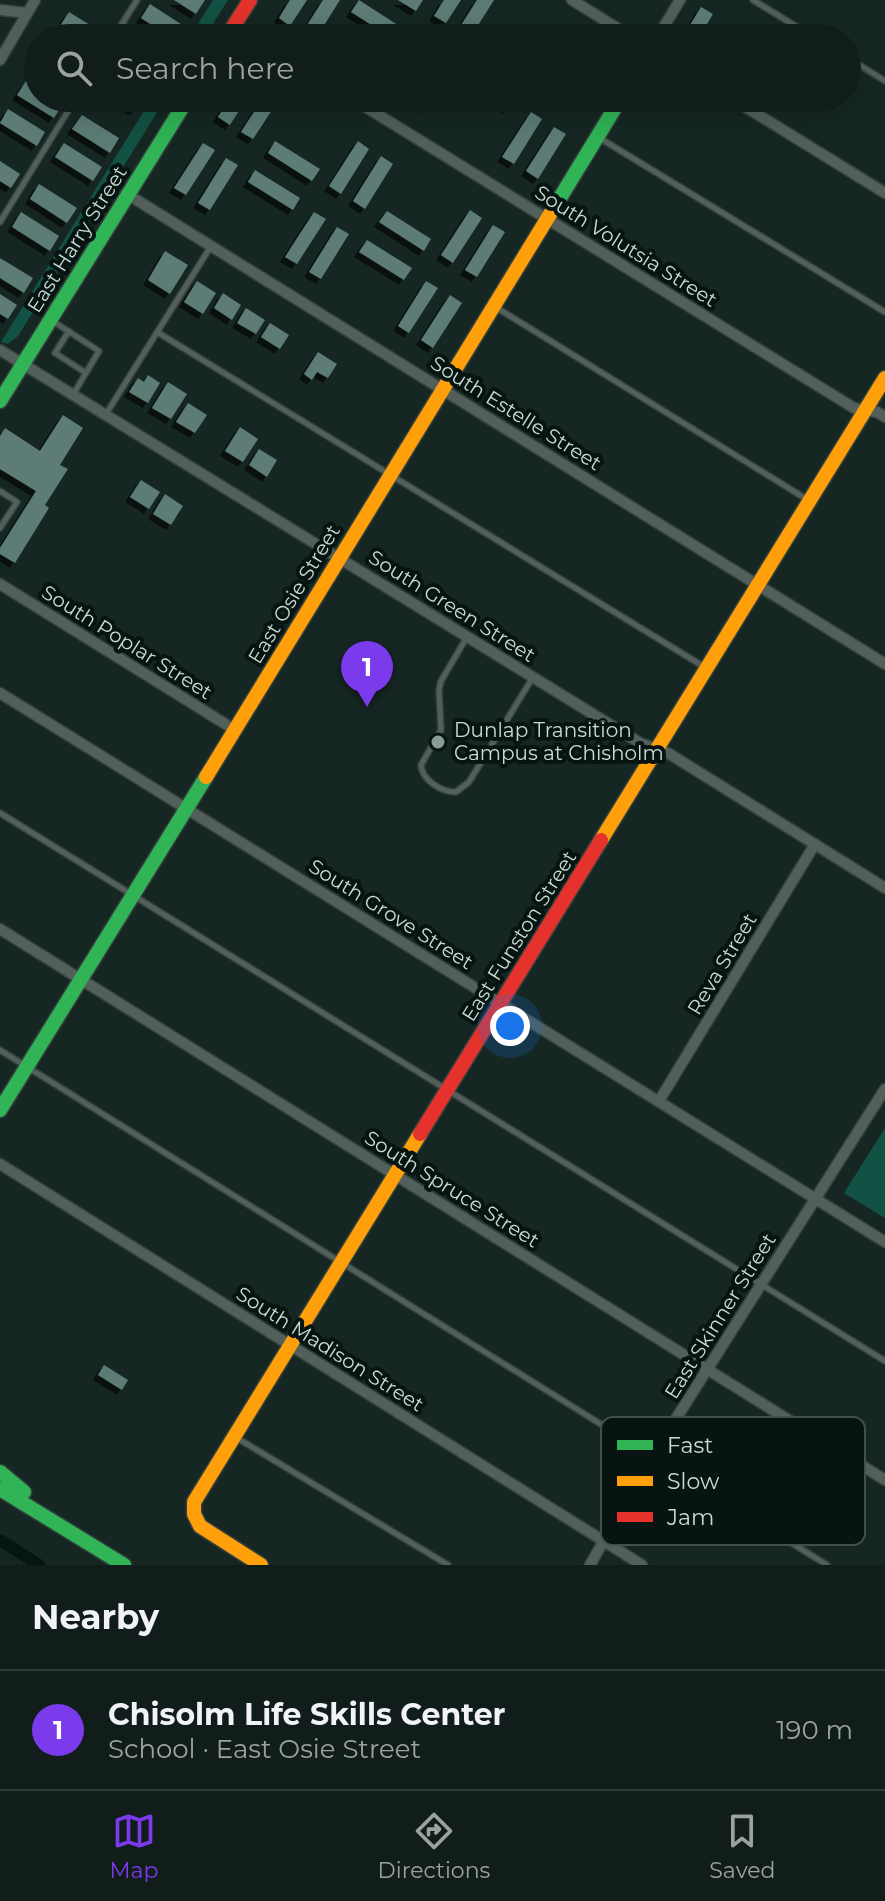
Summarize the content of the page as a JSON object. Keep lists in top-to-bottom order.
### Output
{
  "streets": {
    "main road": ["East Harry Street", "East Osie Street", "East Funston Street"],
    "street": [
      "South Volutsia Street",
      "South Estelle Street",
      "South Green Street",
      "South Poplar Street",
      "South Grove Street",
      "Reva Street",
      "South Spruce Street",
      "East Skinner Street",
      "South Madison Street"
    ]
  },
  "crossings": [
    ["East Harry Street", "South Estelle Street"],
    ["East Harry Street", "South Green Street"],
    ["South Volutsia Street", "East Osie Street"],
    ["South Volutsia Street", "East Funston Street"],
    ["South Estelle Street", "East Osie Street"],
    ["South Estelle Street", "East Funston Street"],
    ["East Osie Street", "South Green Street"],
    ["East Osie Street", "South Poplar Street"],
    ["East Osie Street", "South Grove Street"],
    ["East Osie Street", "South Spruce Street"],
    ["South Green Street", "East Funston Street"],
    ["South Green Street", "Reva Street"],
    ["South Grove Street", "East Funston Street"],
    ["South Grove Street", "Reva Street"],
    ["South Grove Street", "East Skinner Street"],
    ["East Funston Street", "South Spruce Street"],
    ["East Funston Street", "South Madison Street"],
    ["South Spruce Street", "East Skinner Street"]
  ],
  "places": ["Dunlap Transition Campus at Chisholm"],
  "legend": ["Fast", "Slow", "Jam"],
  "page": {
    "search": "Search here",
    "pins": "1",
    "heading": "Nearby",
    "list": [
      {
        "mark": "1",
        "name": "Chisolm Life Skills Center",
        "note": "School · East Osie Street",
        "value": "190 m"
      }
    ],
    "nav": ["Map", "Directions", "Saved"]
  }
}
